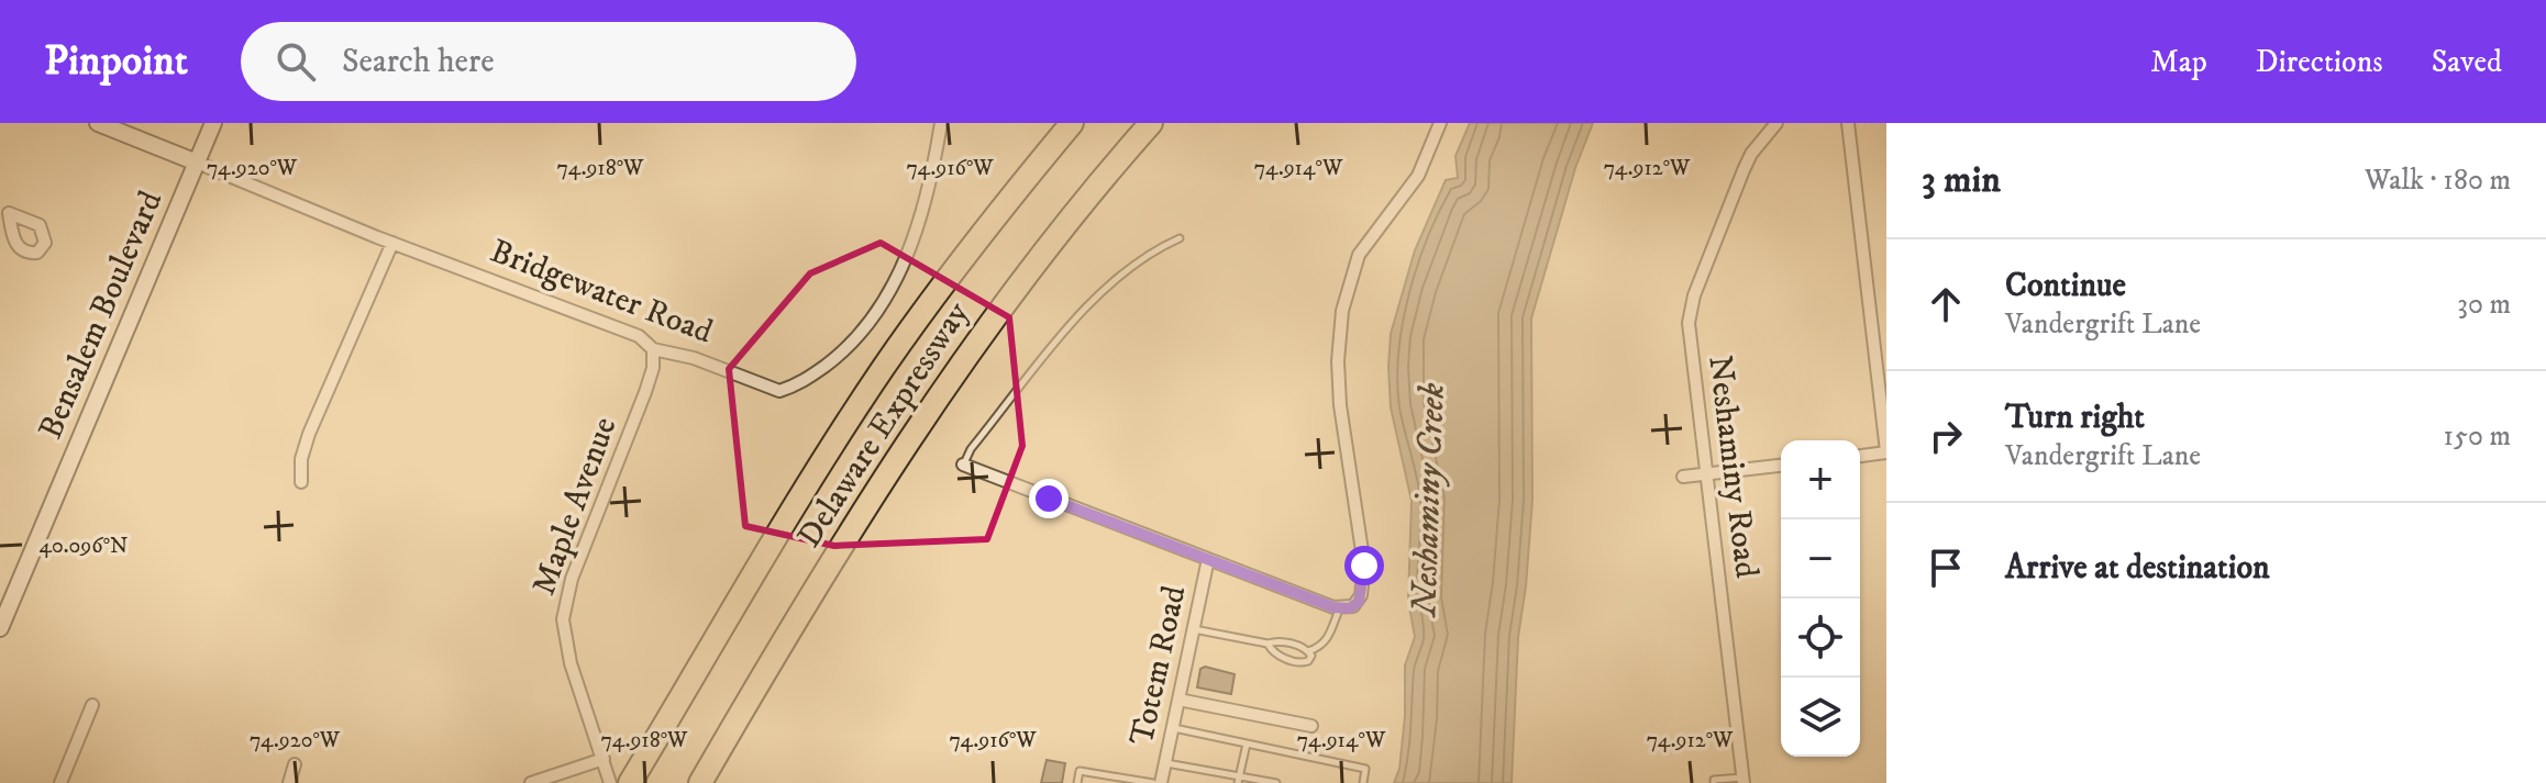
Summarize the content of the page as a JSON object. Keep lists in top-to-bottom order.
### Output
{
  "streets": {
    "highway": ["Delaware Expressway"],
    "main road": ["Bridgewater Road", "Bensalem Boulevard"],
    "street": ["Neshaminy Road", "Maple Avenue", "Totem Road"]
  },
  "crossings": [
    ["Bridgewater Road", "Bensalem Boulevard"],
    ["Bridgewater Road", "Maple Avenue"]
  ],
  "water": ["Neshaminy Creek"],
  "page": {
    "header": "Pinpoint",
    "search": "Search here",
    "nav": ["Map", "Directions", "Saved"],
    "heading": ["3 min", "Walk · 180 m"],
    "list": [
      ["Continue", "Vandergrift Lane", "30 m"],
      ["Turn right", "Vandergrift Lane", "150 m"],
      "Arrive at destination"
    ],
    "map_buttons": ["+", "−"]
  },
  "coordinates": [
    "74.920°W",
    "74.918°W",
    "74.916°W",
    "74.914°W",
    "74.912°W",
    "40.096°N"
  ]
}
